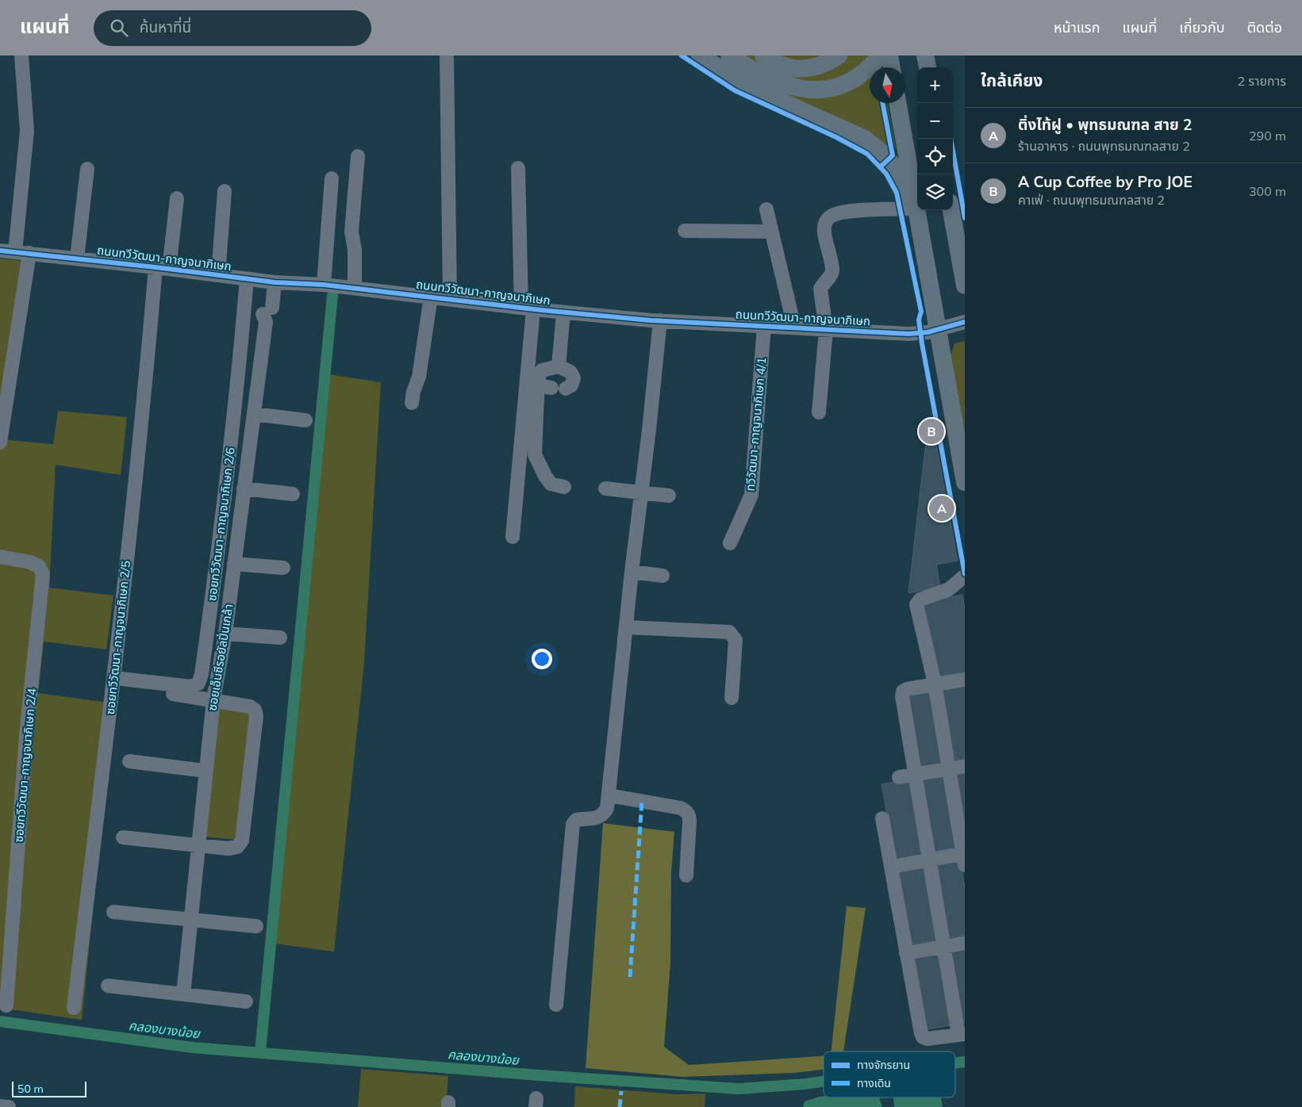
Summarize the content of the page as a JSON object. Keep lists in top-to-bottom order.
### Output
{
  "streets": {
    "street": [
      "ถนนทวีวัฒนา-กาญจนาภิเษก",
      "ทวีวัฒนา-กาญจนาภิเษก 4/1",
      "ซอยทวีวัฒนา-กาญจนาภิเษก 2/6",
      "ซอยทวีวัฒนา-กาญจนาภิเษก 2/5",
      "ซอยเอ็นซีรอยัลปิ่นเกล้า",
      "ซอยทวีวัฒนา-กาญจนาภิเษก 2/4"
    ]
  },
  "crossings": [
    ["ถนนทวีวัฒนา-กาญจนาภิเษก", "ทวีวัฒนา-กาญจนาภิเษก 4/1"],
    ["ถนนทวีวัฒนา-กาญจนาภิเษก", "ซอยทวีวัฒนา-กาญจนาภิเษก 2/6"],
    ["ถนนทวีวัฒนา-กาญจนาภิเษก", "ซอยทวีวัฒนา-กาญจนาภิเษก 2/5"],
    ["ถนนทวีวัฒนา-กาญจนาภิเษก", "ซอยเอ็นซีรอยัลปิ่นเกล้า"],
    ["ซอยทวีวัฒนา-กาญจนาภิเษก 2/6", "ซอยทวีวัฒนา-กาญจนาภิเษก 2/5"]
  ],
  "water": ["คลองบางน้อย"],
  "legend": ["ทางจักรยาน", "ทางเดิน"],
  "scale_bar": "50 m",
  "north": "bottom",
  "page": {
    "header": "แผนที่",
    "search": "ค้นหาที่นี่",
    "nav": [
      "หน้าแรก",
      "แผนที่",
      "เกี่ยวกับ",
      "ติดต่อ"
    ],
    "heading": ["ใกล้เคียง", "2 รายการ"],
    "map_buttons": ["+", "−"],
    "list": [
      {
        "mark": "A",
        "name": "ติ่งไท้ฝู • พุทธมณฑล สาย 2",
        "note": "ร้านอาหาร · ถนนพุทธมณฑลสาย 2",
        "value": "290 m"
      },
      {
        "mark": "B",
        "name": "A Cup Coffee by Pro JOE",
        "note": "คาเฟ่ · ถนนพุทธมณฑลสาย 2",
        "value": "300 m"
      }
    ],
    "pins": ["B", "A"],
    "scale": "50 m"
  }
}
